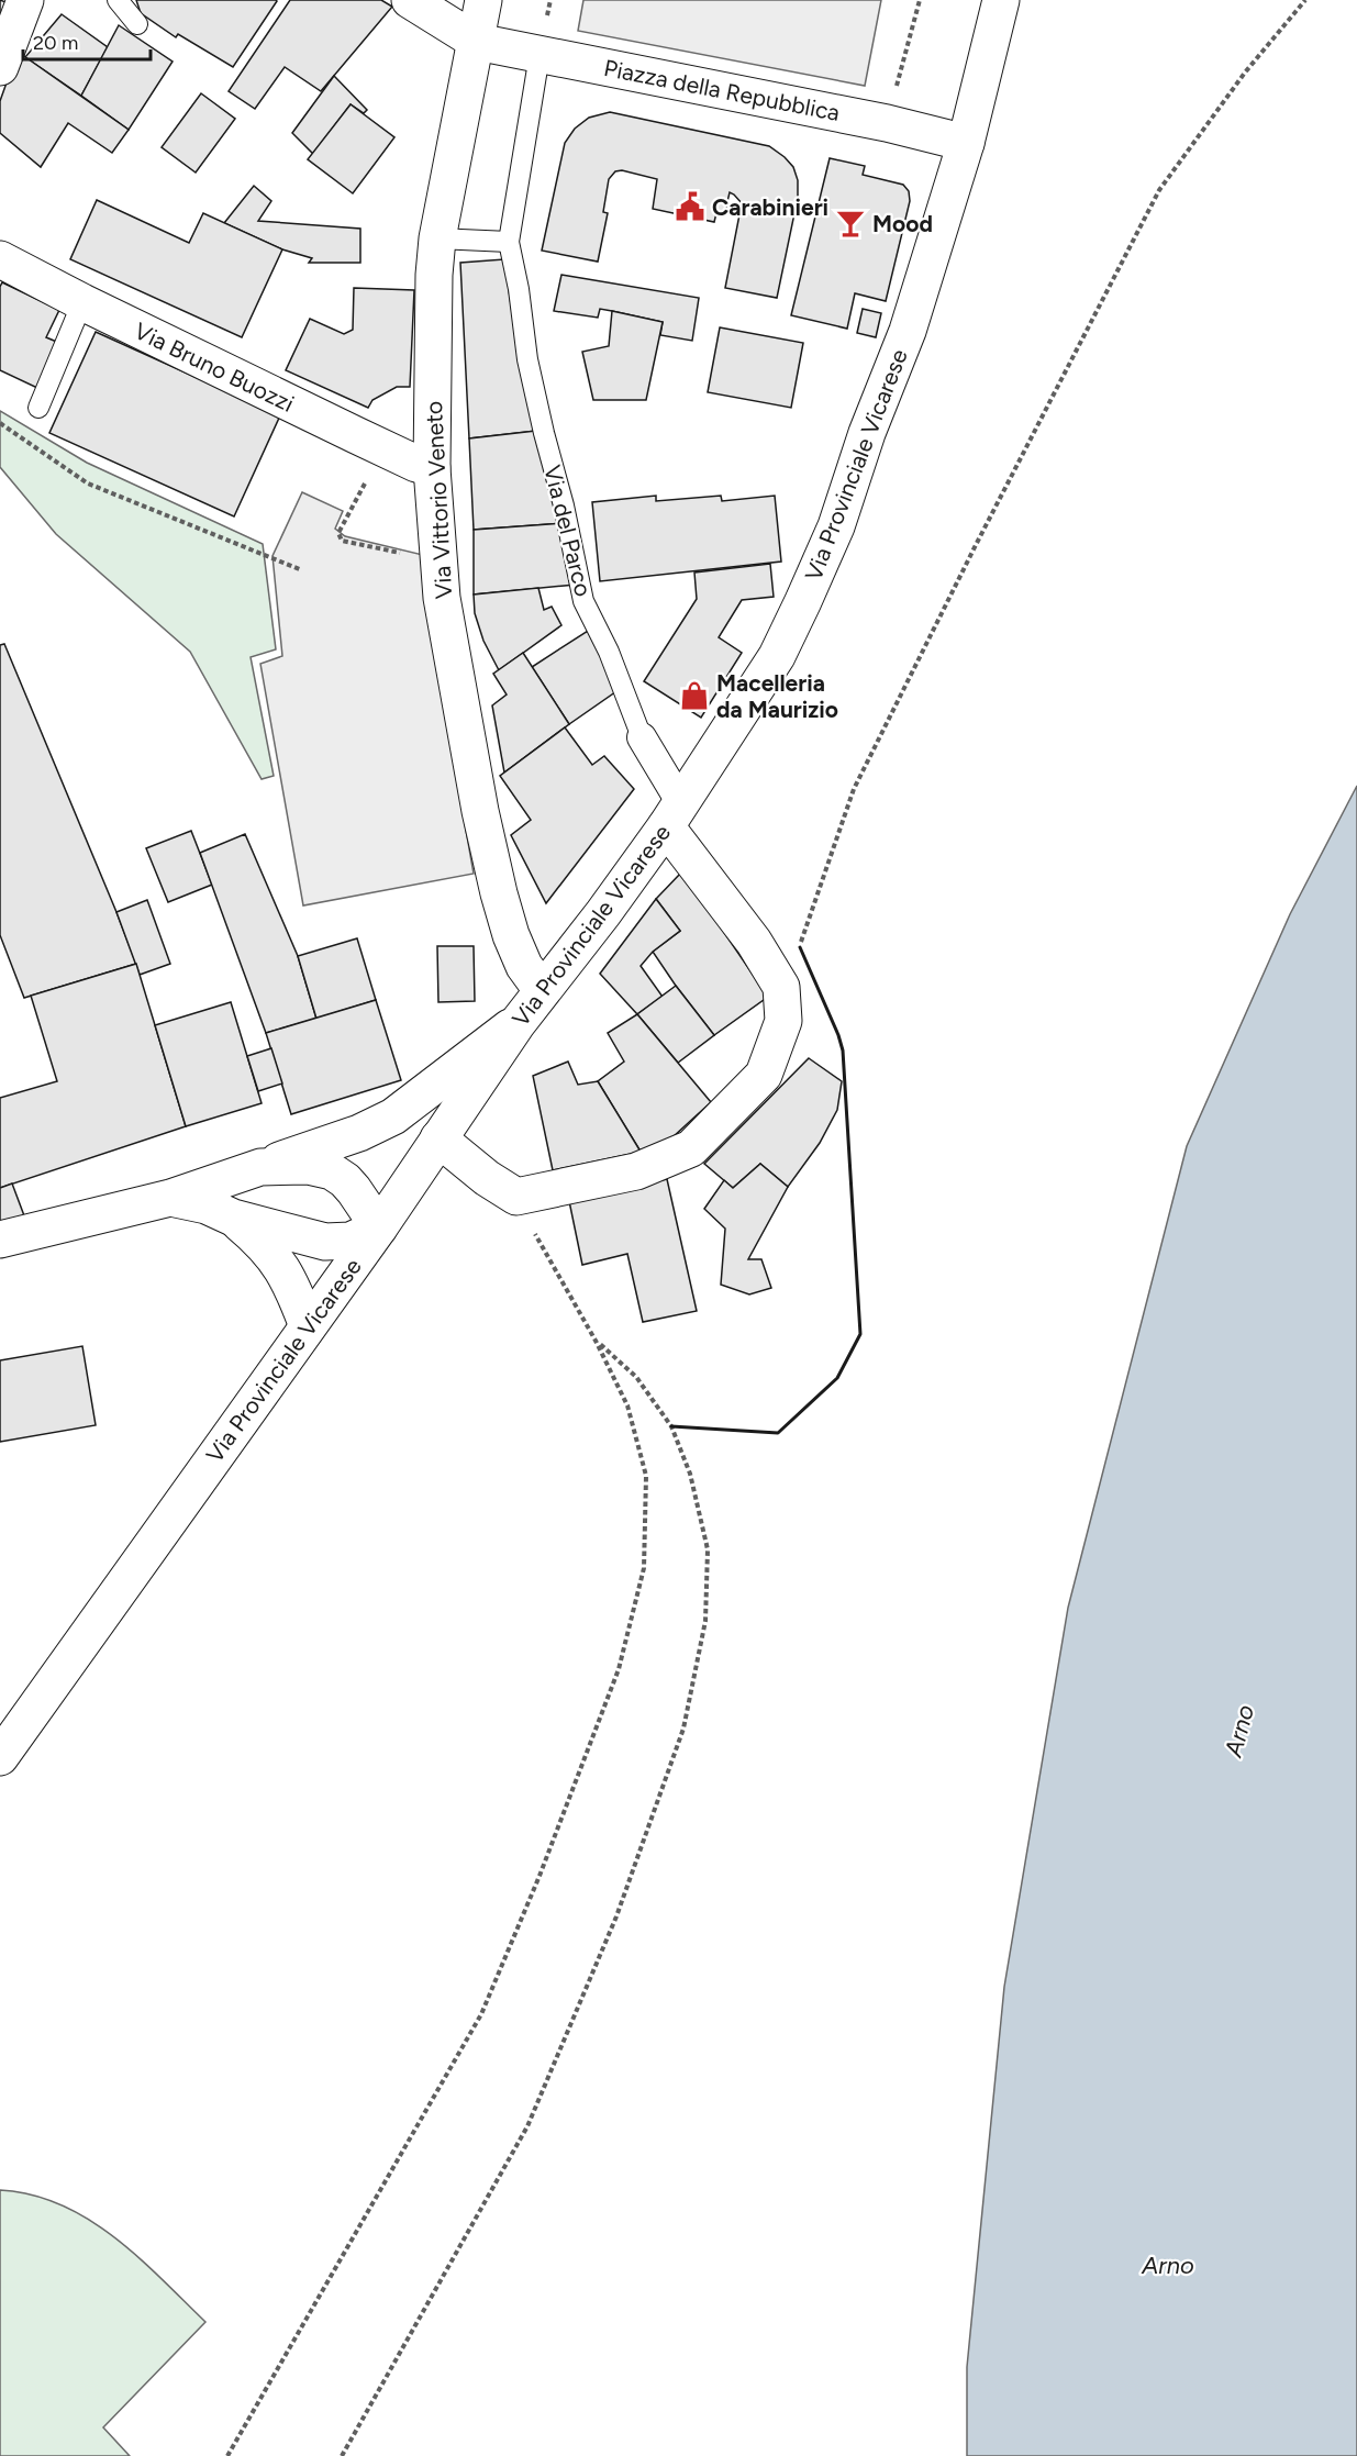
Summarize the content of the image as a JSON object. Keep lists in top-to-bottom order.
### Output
{
  "streets": {
    "street": [
      "Piazza della Repubblica",
      "Via Bruno Buozzi",
      "Via Provinciale Vicarese",
      "Via Vittorio Veneto",
      "Via del Parco"
    ]
  },
  "crossings": [
    ["Piazza della Repubblica", "Via Provinciale Vicarese"],
    ["Piazza della Repubblica", "Via Vittorio Veneto"],
    ["Via Bruno Buozzi", "Via Vittorio Veneto"],
    ["Via Provinciale Vicarese", "Via Vittorio Veneto"],
    ["Via Provinciale Vicarese", "Via del Parco"]
  ],
  "water": ["Arno"],
  "places": {
    "public building": ["Carabinieri"],
    "bar": ["Mood"],
    "shop": ["Macelleria da Maurizio"]
  },
  "scale_bar": "20 m"
}
